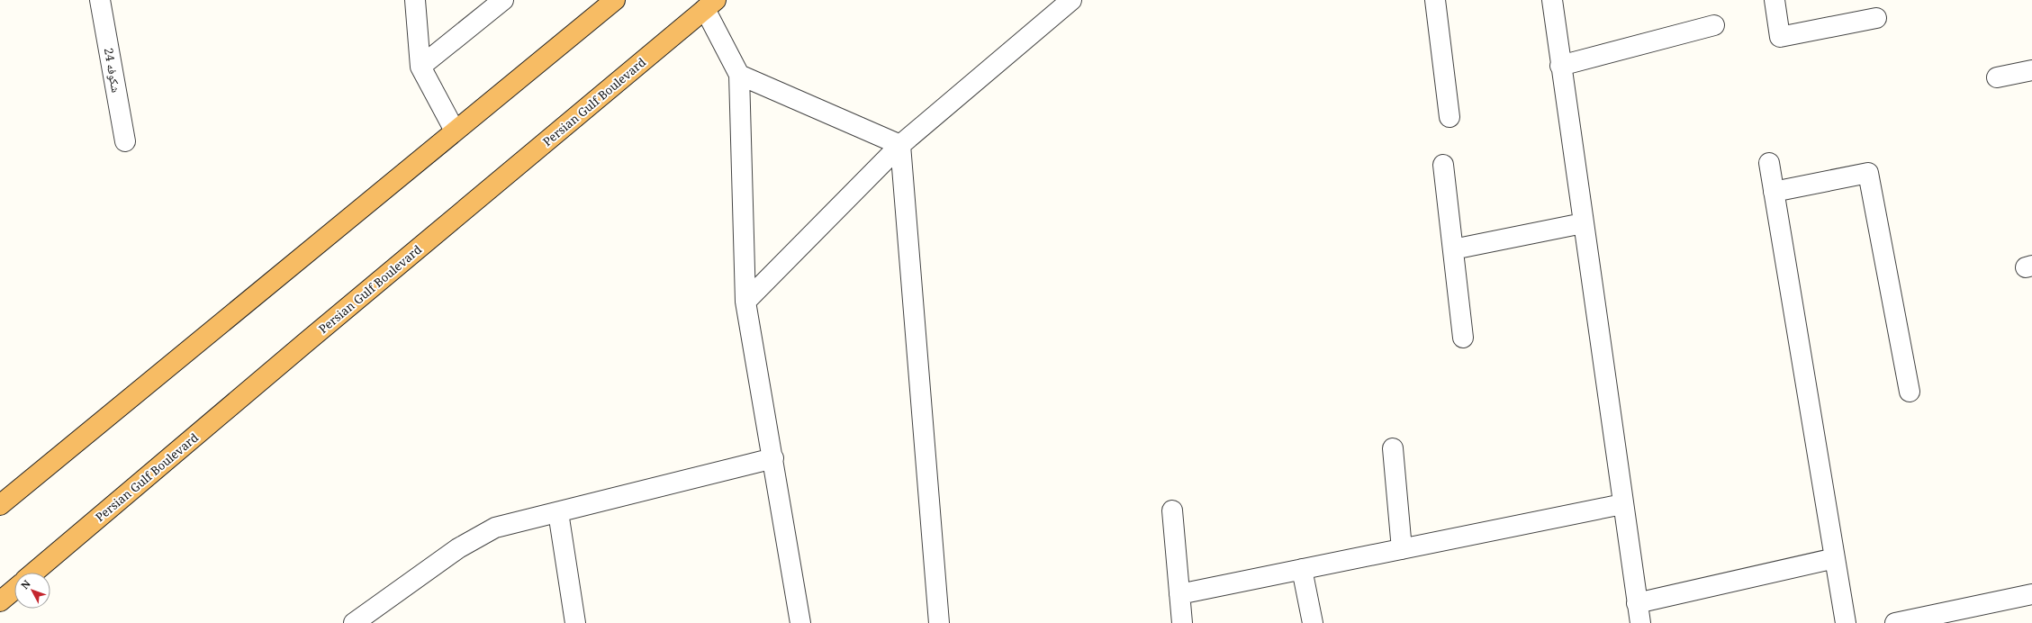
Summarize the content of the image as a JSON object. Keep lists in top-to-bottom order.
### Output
{
  "streets": {
    "highway": ["Persian Gulf Boulevard"],
    "street": ["شکوفه 24"]
  },
  "north": "top left"
}
